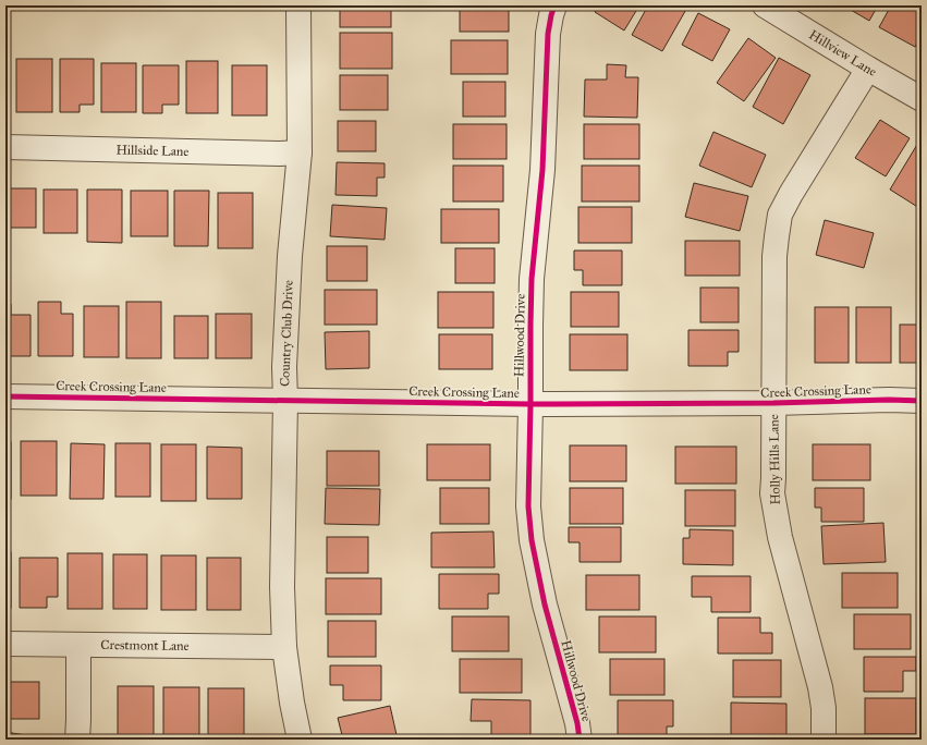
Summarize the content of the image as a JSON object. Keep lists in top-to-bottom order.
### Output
{
  "streets": {
    "street": [
      "Hillview Lane",
      "Hillside Lane",
      "Country Club Drive",
      "Hillwood Drive",
      "Creek Crossing Lane",
      "Holly Hills Lane",
      "Crestmont Lane"
    ]
  },
  "crossings": [
    ["Hillview Lane", "Holly Hills Lane"],
    ["Hillside Lane", "Country Club Drive"],
    ["Country Club Drive", "Creek Crossing Lane"],
    ["Country Club Drive", "Crestmont Lane"],
    ["Hillwood Drive", "Creek Crossing Lane"],
    ["Creek Crossing Lane", "Holly Hills Lane"]
  ]
}
